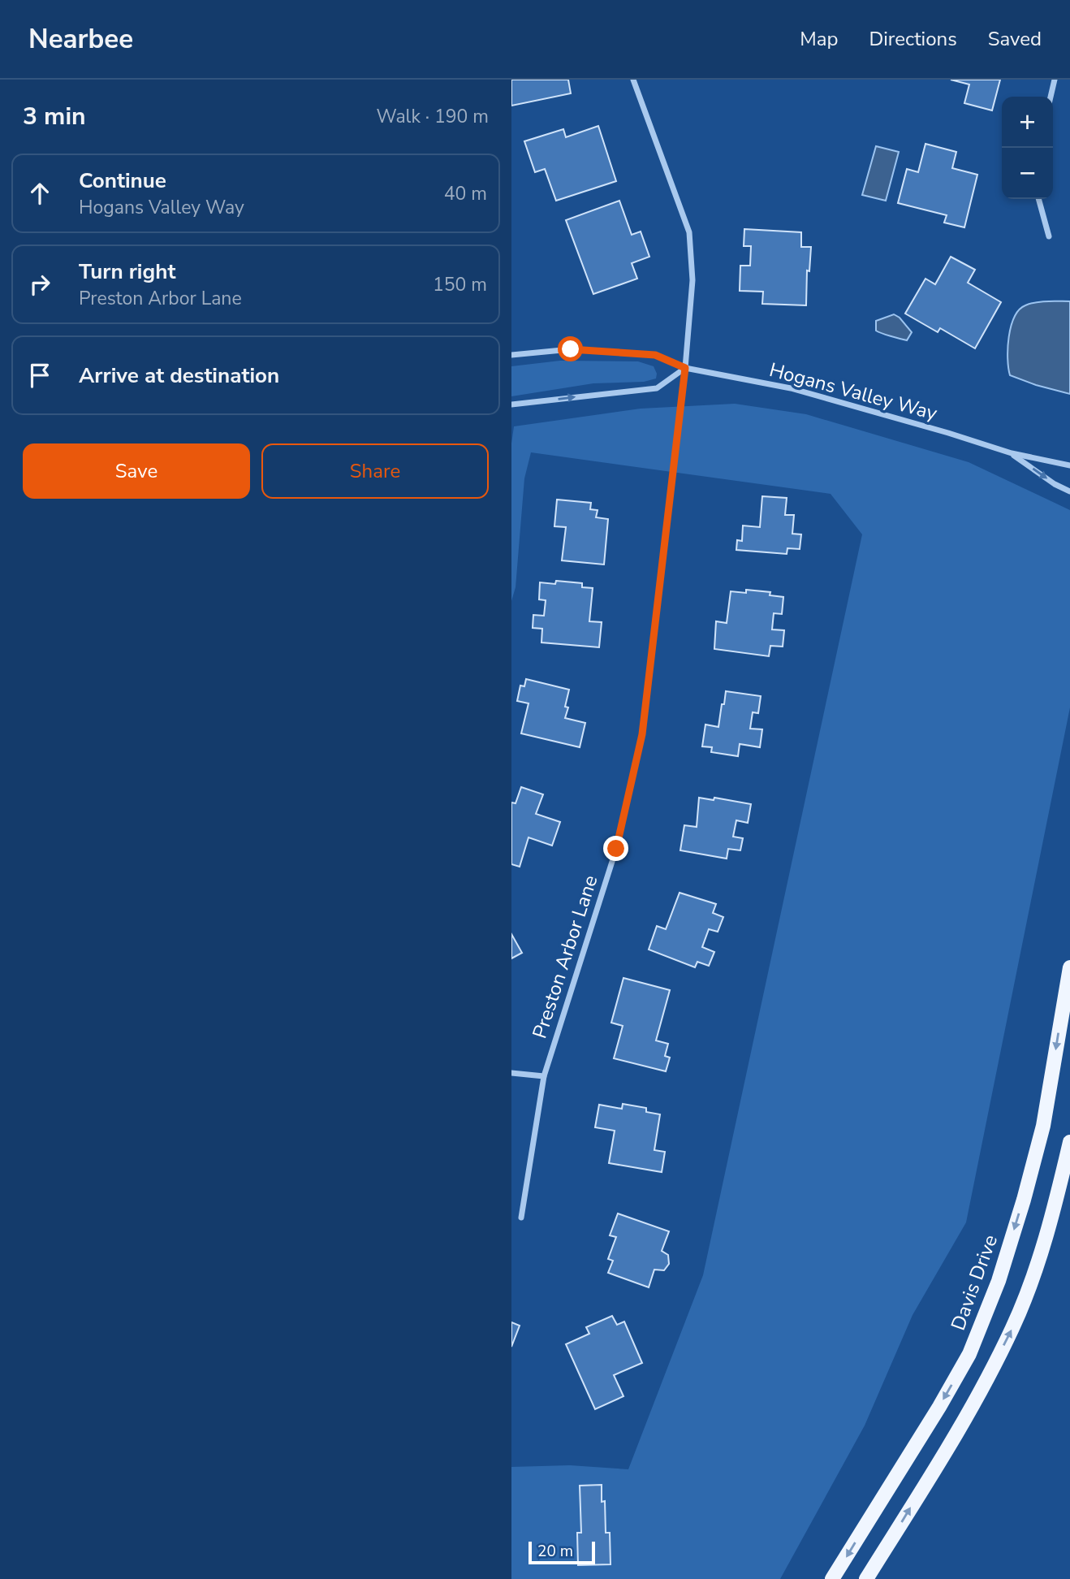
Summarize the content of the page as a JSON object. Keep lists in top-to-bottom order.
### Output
{
  "streets": {
    "main road": ["Davis Drive"],
    "street": ["Hogans Valley Way", "Preston Arbor Lane"]
  },
  "crossings": [
    ["Hogans Valley Way", "Preston Arbor Lane"]
  ],
  "scale_bar": "20 m",
  "page": {
    "header": "Nearbee",
    "nav": ["Map", "Directions", "Saved"],
    "heading": ["3 min", "Walk · 190 m"],
    "map_buttons": ["+", "−"],
    "list": [
      ["Continue", "Hogans Valley Way", "40 m"],
      ["Turn right", "Preston Arbor Lane", "150 m"],
      "Arrive at destination"
    ],
    "buttons": ["Save", "Share"],
    "scale": "20 m"
  }
}
